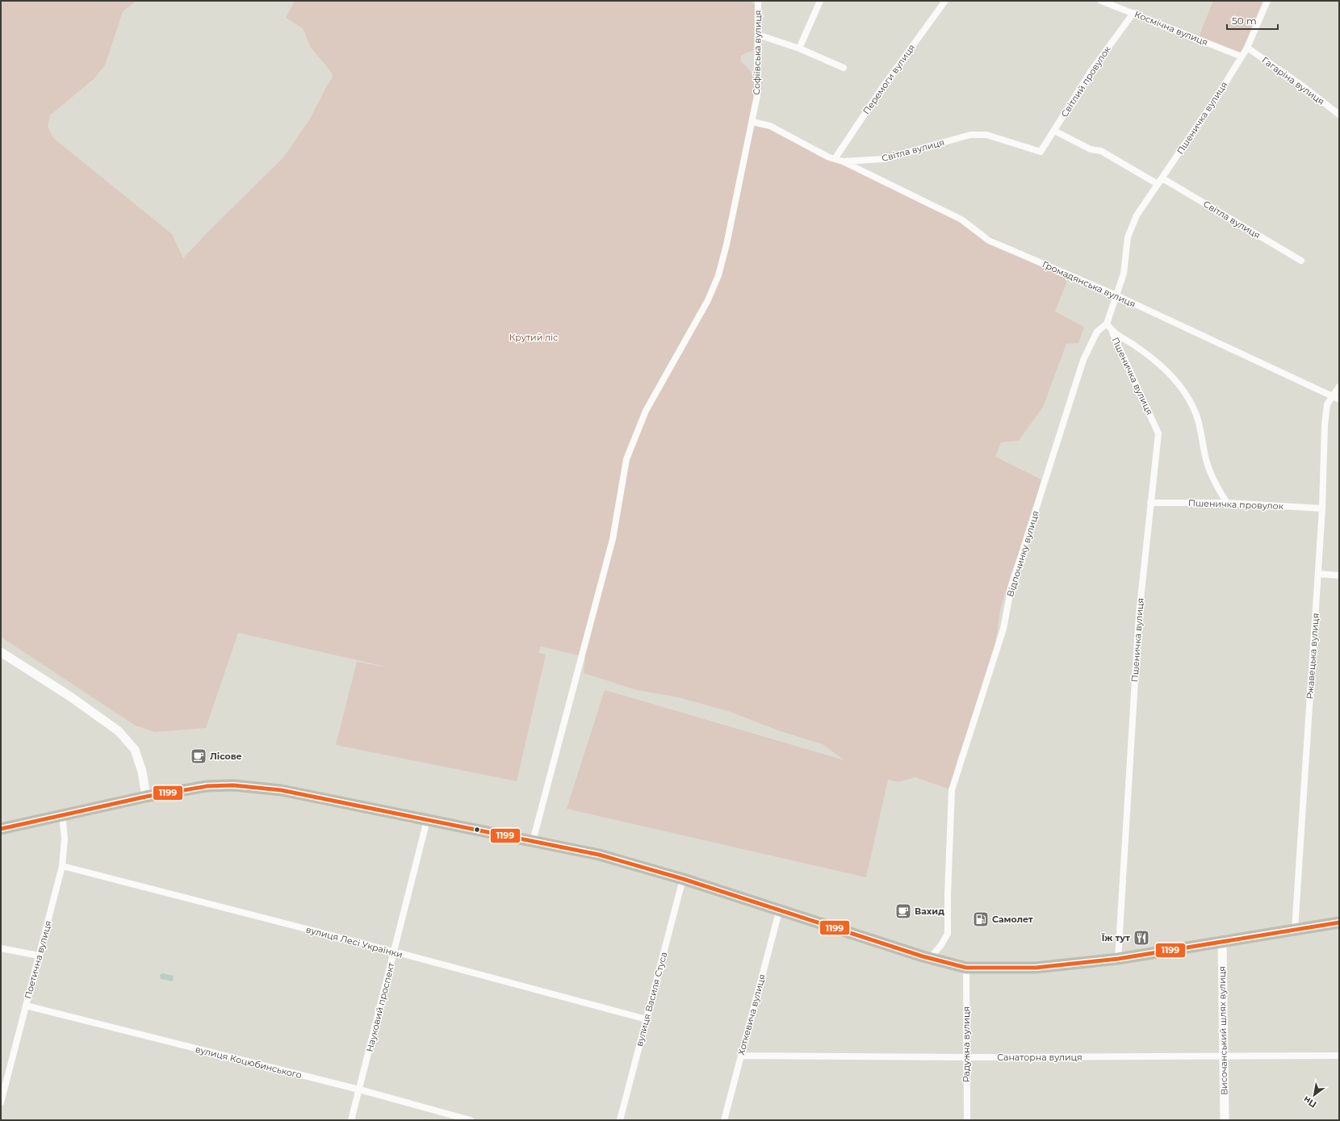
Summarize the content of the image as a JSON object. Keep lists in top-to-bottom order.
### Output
{
  "streets": {
    "street": [
      "Космічна вулиця",
      "Софіївська вулиця",
      "Перемоги вулиця",
      "Гагаріна вулиця",
      "Світлий провулок",
      "Пшеничка вулиця",
      "Світла вулиця",
      "Громадянська вулиця",
      "Пшеничка провулок",
      "Відпочинку вулиця",
      "Ржавецька вулиця",
      "вулиця Лесі Українки",
      "Поетична вулиця",
      "вулиця Василя Стуса",
      "Науковий проспект",
      "Хоткевича вулиця",
      "Височанський шлях вулиця",
      "Радужна вулиця",
      "Санаторна вулиця",
      "вулиця Коцюбинського"
    ]
  },
  "crossings": [
    ["Космічна вулиця", "Світлий провулок"],
    ["Космічна вулиця", "Пшеничка вулиця"],
    ["Софіївська вулиця", "Світла вулиця"],
    ["Перемоги вулиця", "Світла вулиця"],
    ["Гагаріна вулиця", "Пшеничка вулиця"],
    ["Світлий провулок", "Світла вулиця"],
    ["Пшеничка вулиця", "Світла вулиця"],
    ["Пшеничка вулиця", "Громадянська вулиця"],
    ["Пшеничка вулиця", "Пшеничка провулок"],
    ["Пшеничка вулиця", "Відпочинку вулиця"],
    ["Світла вулиця", "Громадянська вулиця"],
    ["Громадянська вулиця", "Ржавецька вулиця"],
    ["Пшеничка провулок", "Ржавецька вулиця"],
    ["вулиця Лесі Українки", "Поетична вулиця"],
    ["вулиця Лесі Українки", "вулиця Василя Стуса"],
    ["вулиця Лесі Українки", "Науковий проспект"],
    ["Поетична вулиця", "вулиця Коцюбинського"],
    ["Науковий проспект", "вулиця Коцюбинського"],
    ["Хоткевича вулиця", "Санаторна вулиця"],
    ["Височанський шлях вулиця", "Санаторна вулиця"],
    ["Радужна вулиця", "Санаторна вулиця"]
  ],
  "parks": ["Крутий ліс"],
  "places": {
    "cafe": ["Лісове", "Вахид"],
    "fuel station": ["Самолет"],
    "restaurant": ["Їж тут"]
  },
  "lines": ["transit line 1199"],
  "scale_bar": "50 m",
  "north": "bottom left"
}
